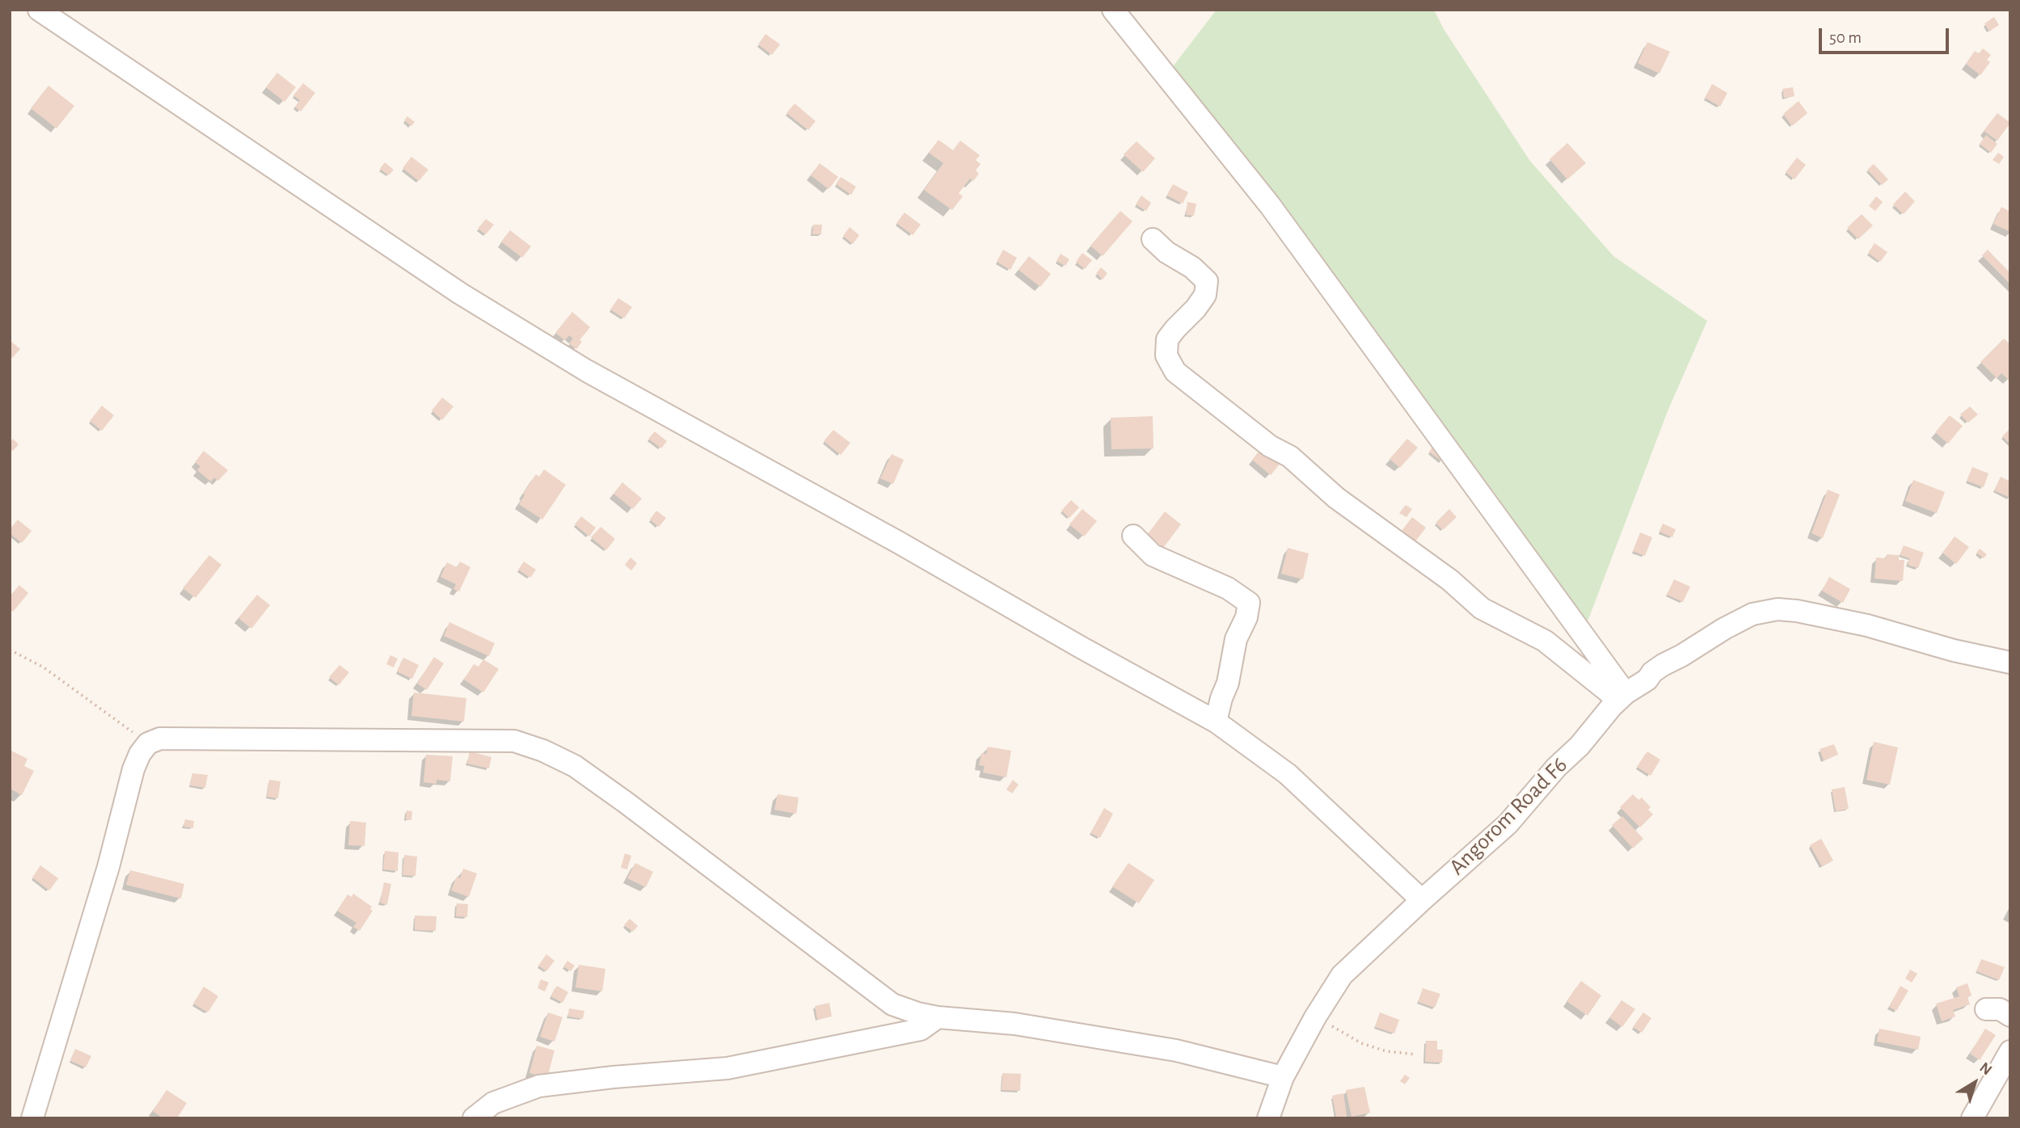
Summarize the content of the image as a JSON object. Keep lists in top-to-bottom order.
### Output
{
  "streets": {
    "street": ["Angorom Road F6"]
  },
  "scale_bar": "50 m",
  "north": "top right"
}
